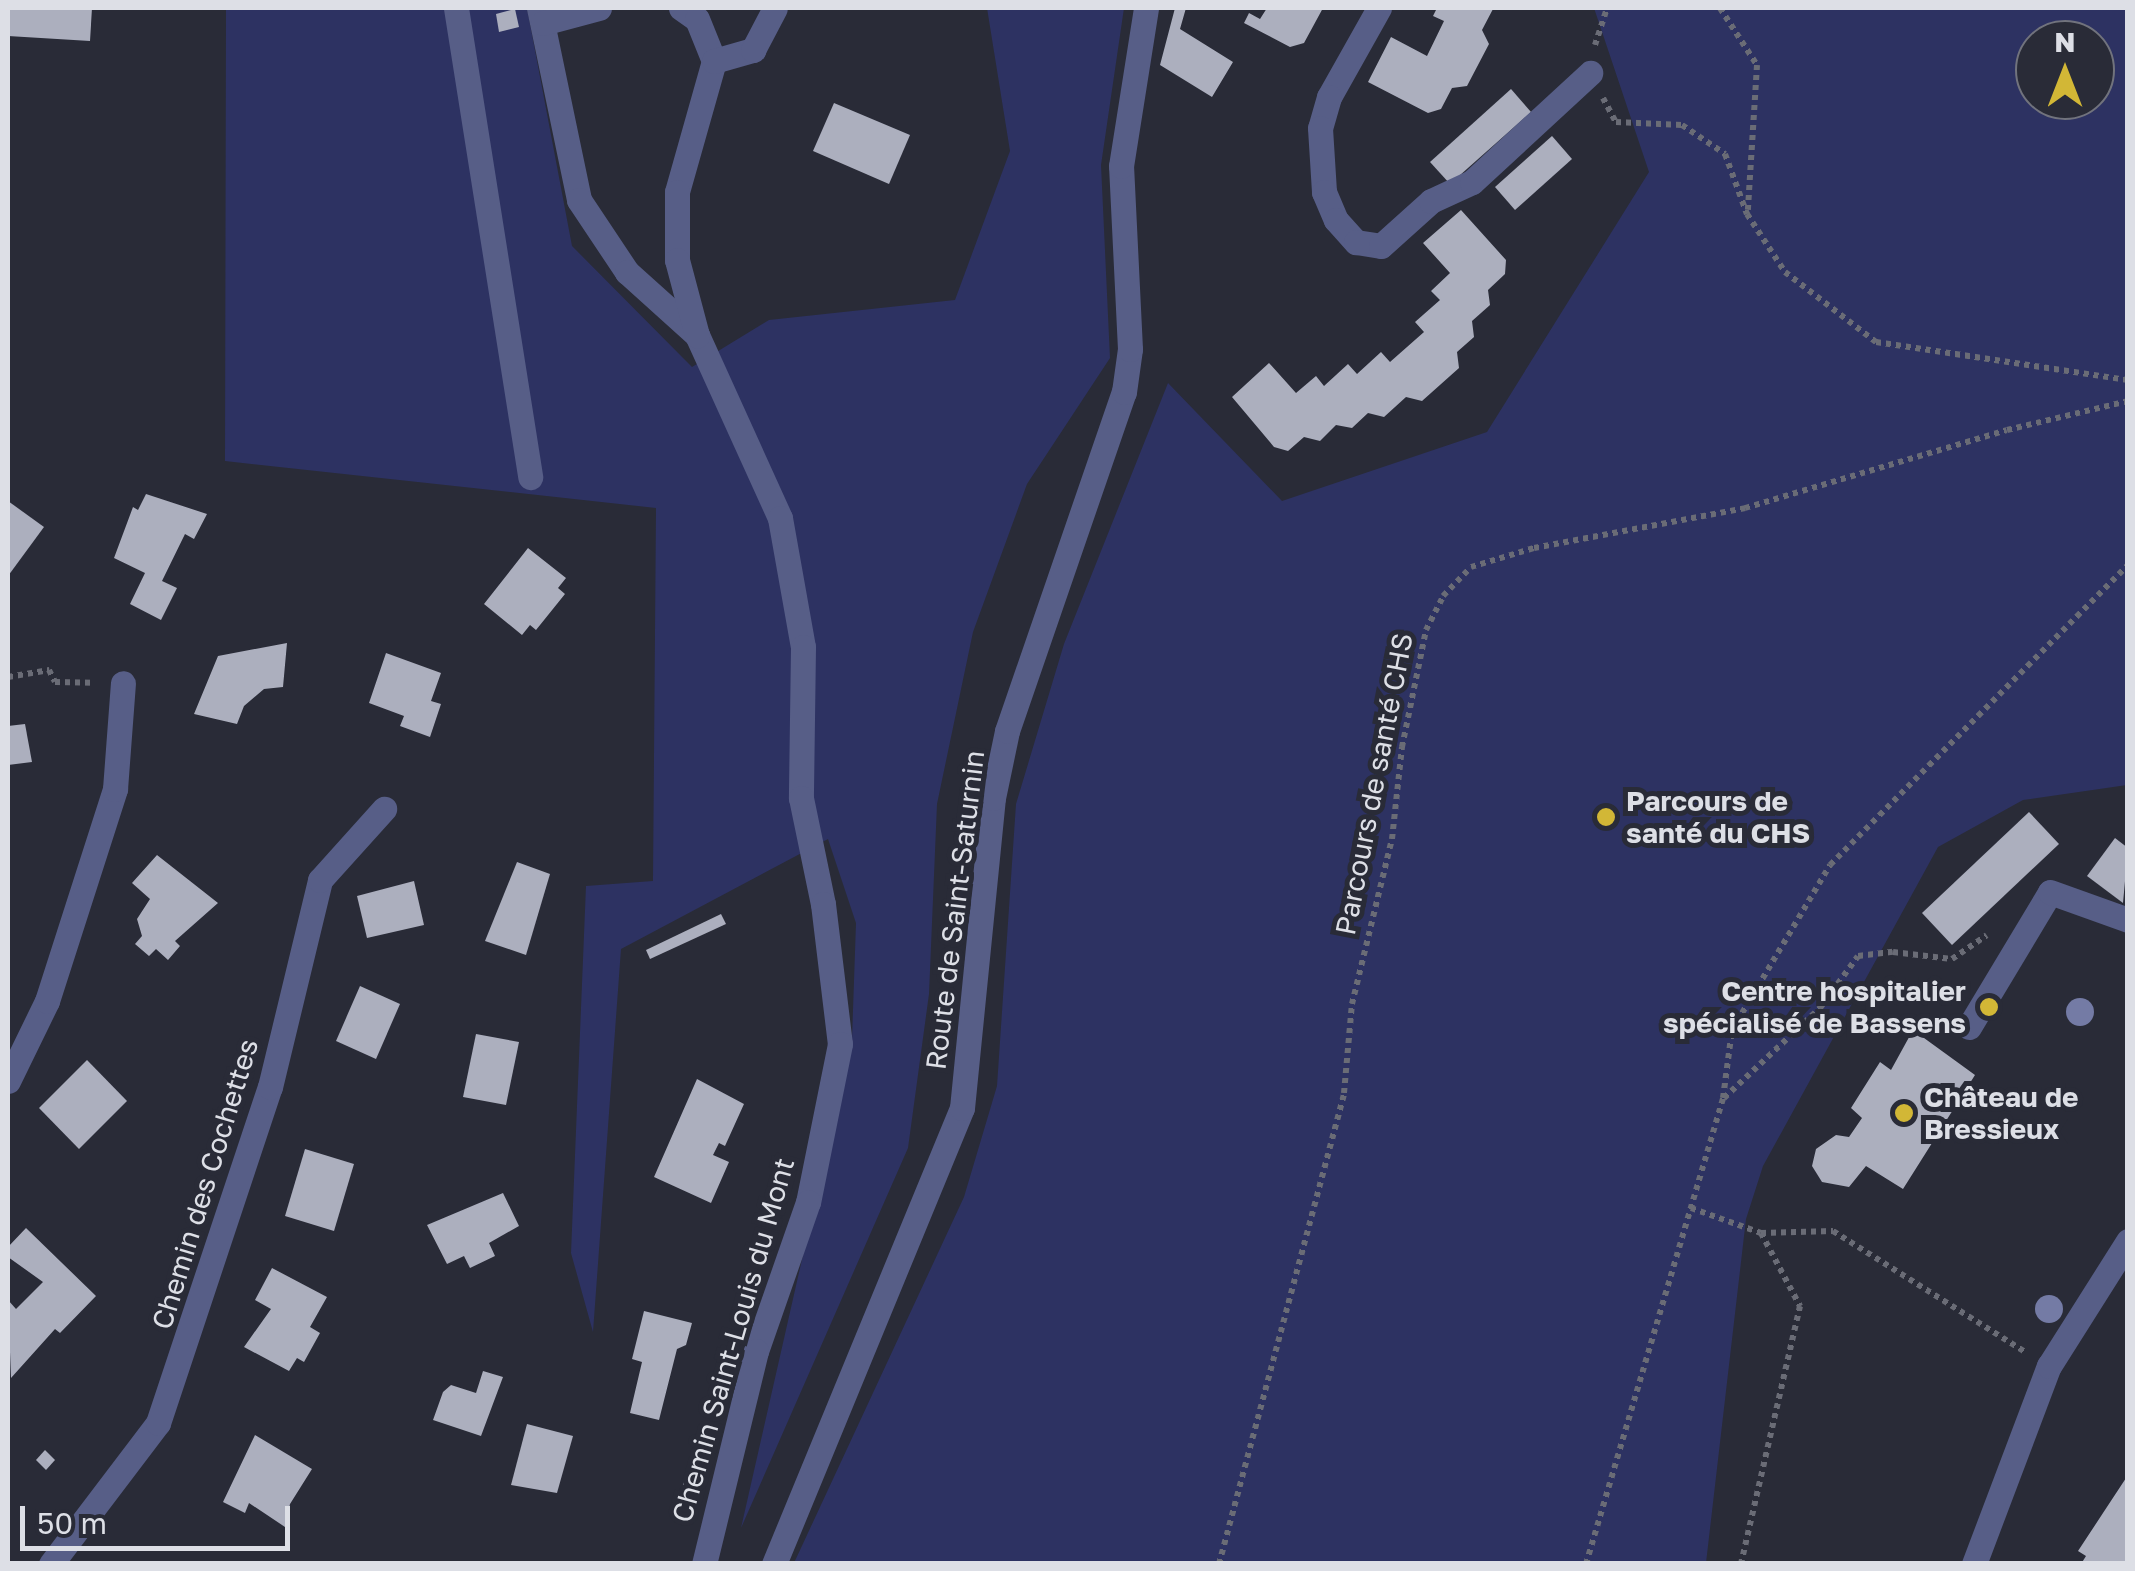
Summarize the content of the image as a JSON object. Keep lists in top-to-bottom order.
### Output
{
  "streets": {
    "street": ["Route de Saint-Saturnin", "Chemin des Cochettes", "Chemin Saint-Louis du Mont"],
    "path": ["Parcours de santé CHS"]
  },
  "places": ["Parcours de santé du CHS", "Centre hospitalier spécialisé de Bassens", "Château de Bressieux"],
  "scale_bar": "50 m",
  "north": "top"
}
